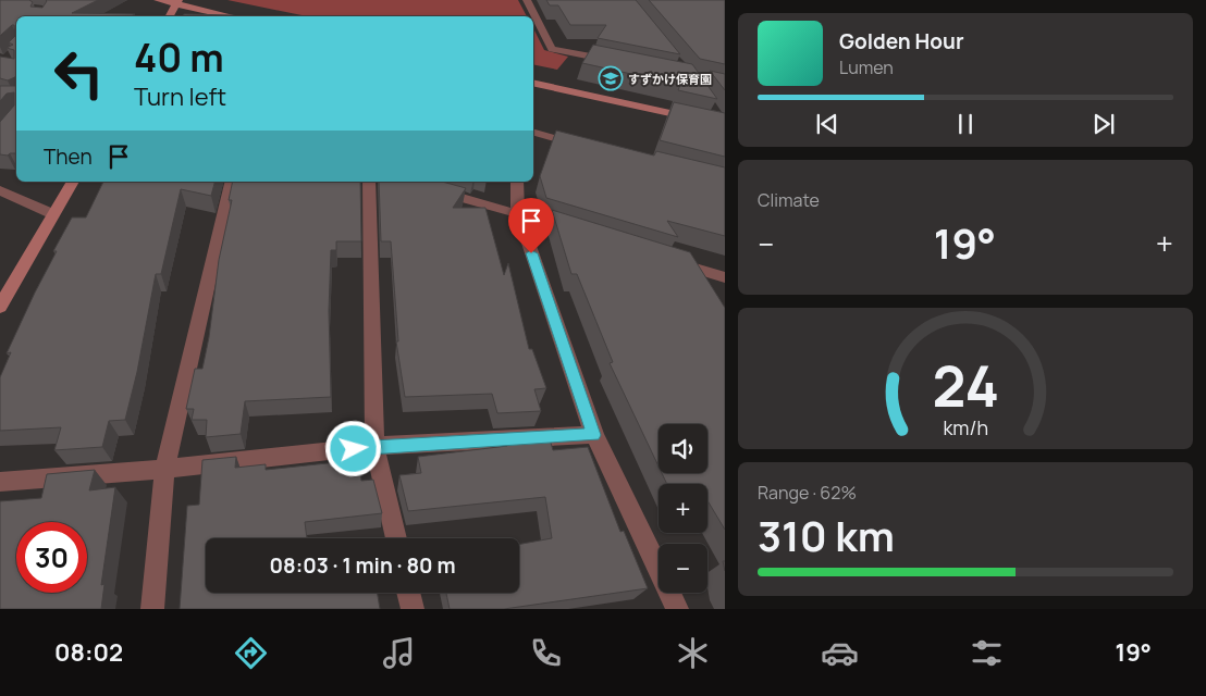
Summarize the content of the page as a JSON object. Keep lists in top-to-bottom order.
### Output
{
  "places": {
    "school or university": ["すずかけ保育園"]
  },
  "page": {
    "turn": ["40 m", "Turn left"],
    "song": ["Golden Hour", "Lumen"],
    "then": "Then",
    "tile": [
      "Climate",
      ["Range · 62%", "310 km"]
    ],
    "heat": ["−", "19°", "+"],
    "map_buttons": ["+", "−"],
    "limit": "30",
    "trip": "08:03 · 1 min · 80 m",
    "tabs": ["08:02", "19°"],
    "gauge": ["24", "km/h"]
  }
}
